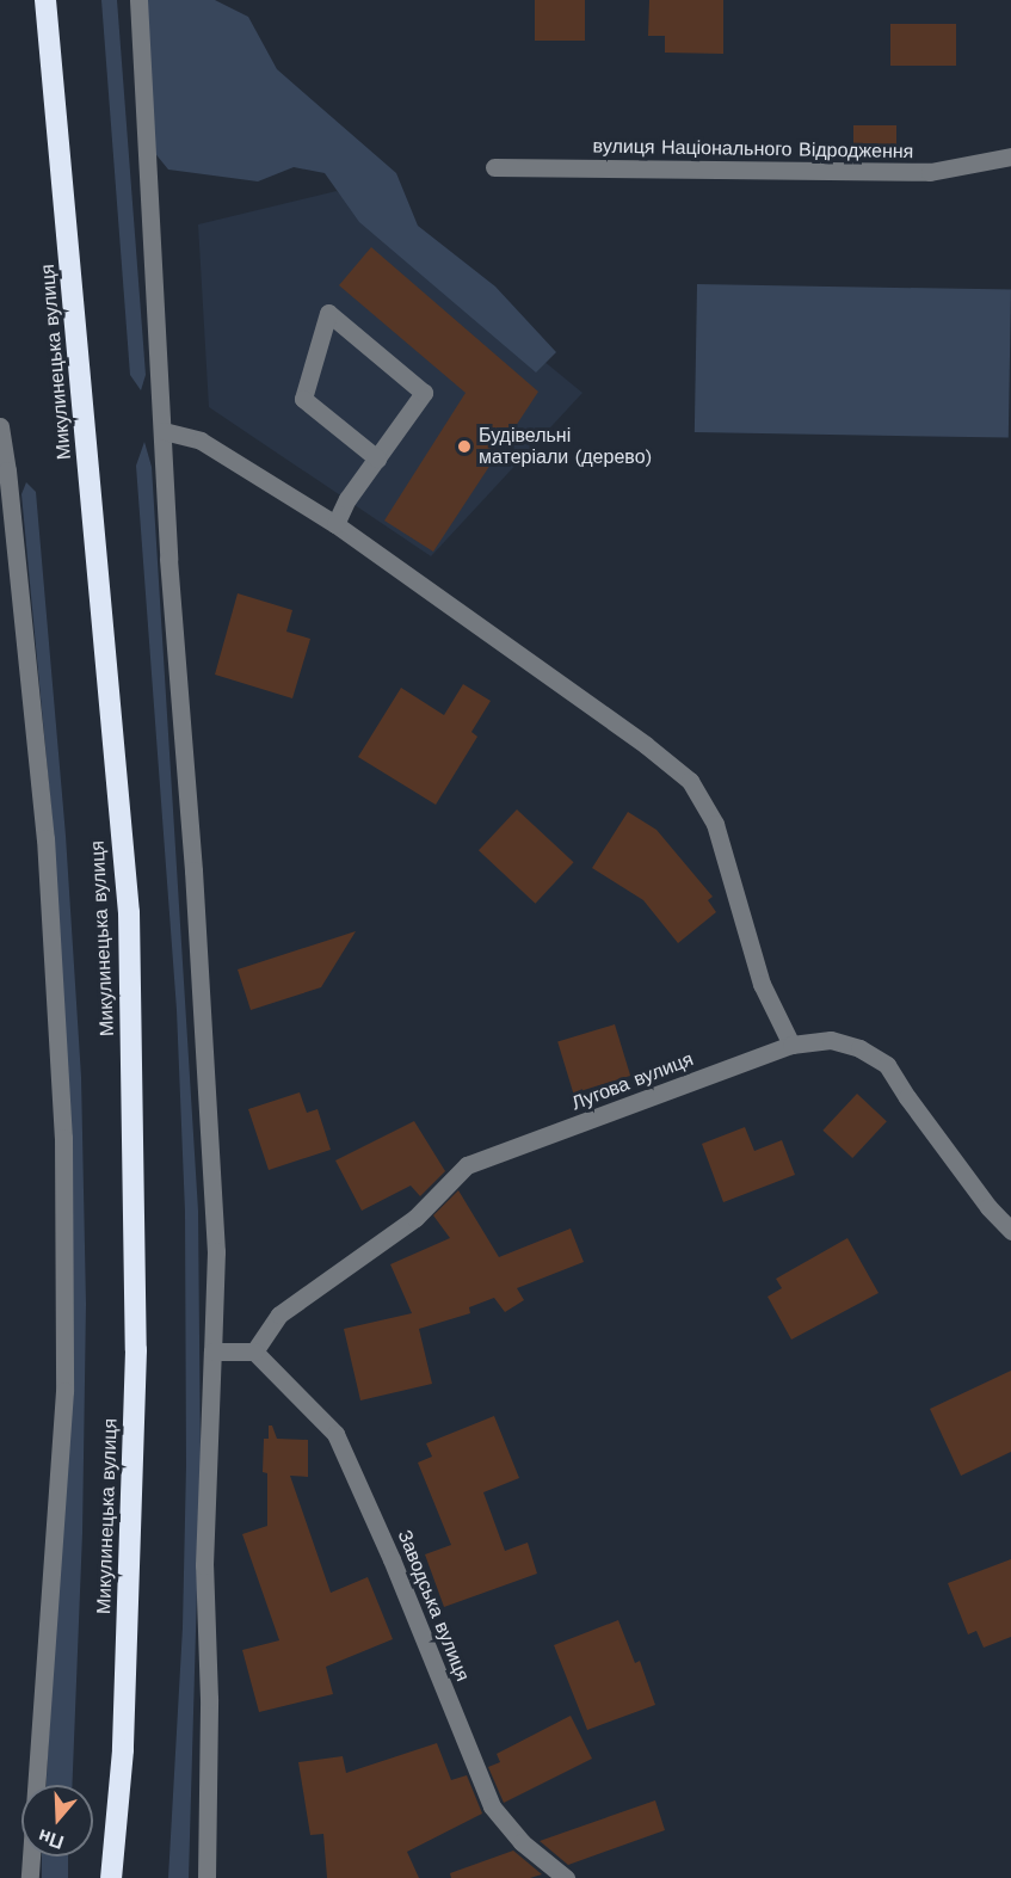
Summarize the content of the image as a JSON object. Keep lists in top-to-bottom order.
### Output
{
  "streets": {
    "highway": ["Микулинецька вулиця"],
    "street": ["вулиця Національного Відродження", "Лугова вулиця", "Заводська вулиця"]
  },
  "crossings": [
    ["Лугова вулиця", "Заводська вулиця"]
  ],
  "places": ["Будівельні матеріали (дерево)"],
  "north": "bottom"
}
